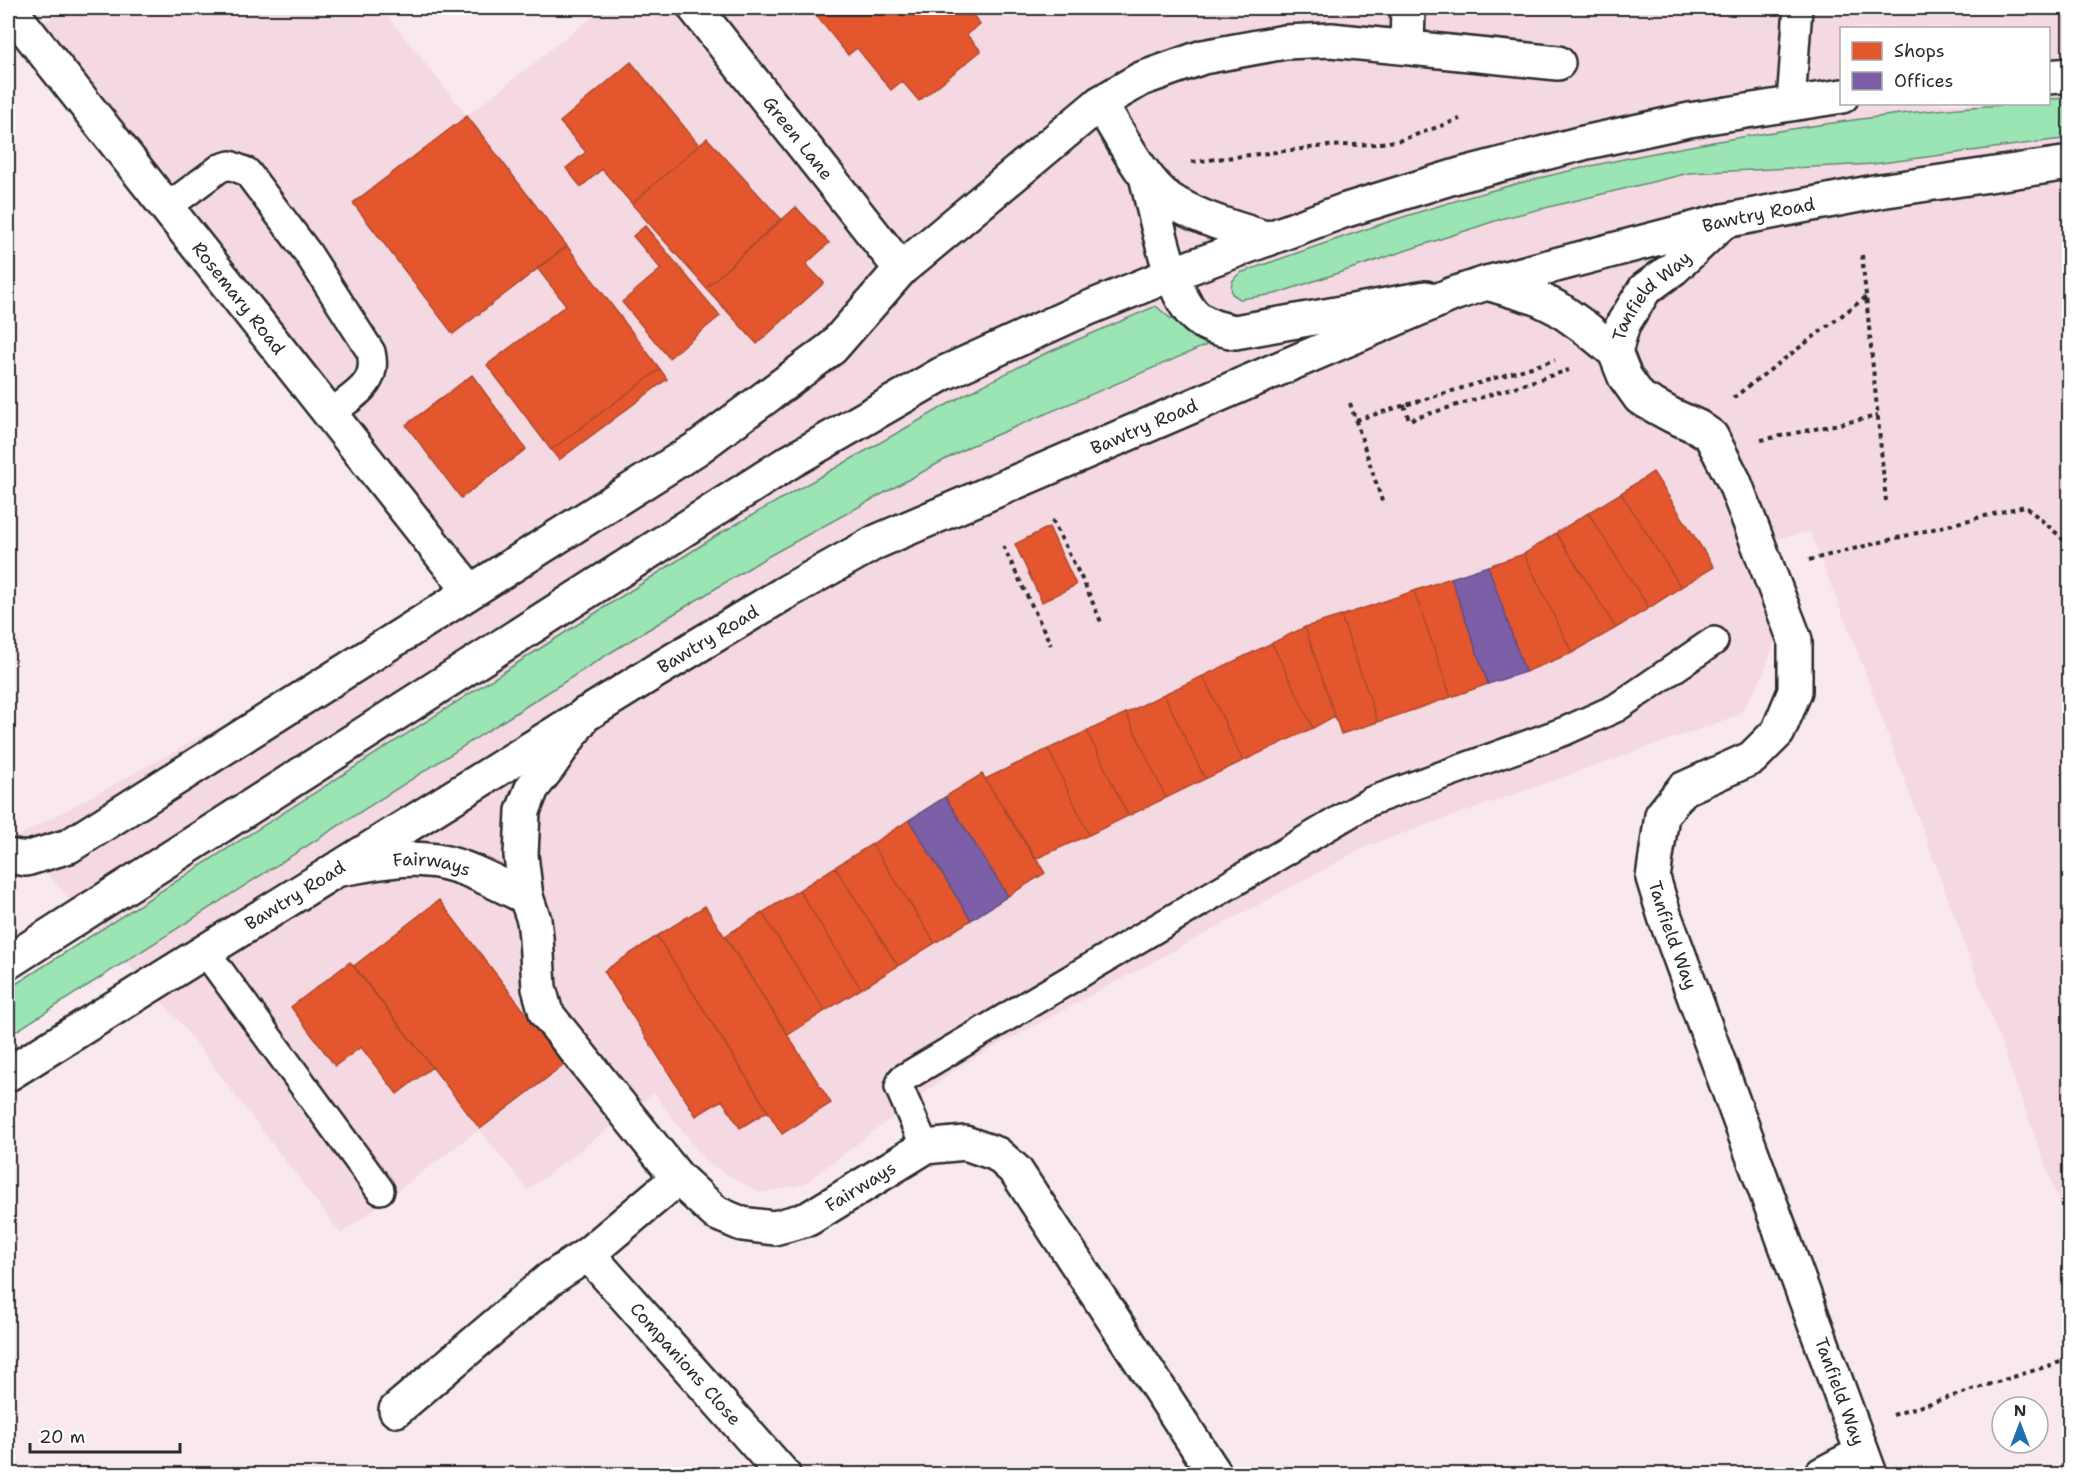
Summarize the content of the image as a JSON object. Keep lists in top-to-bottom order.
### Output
{
  "streets": {
    "street": [
      "Green Lane",
      "Bawtry Road",
      "Tanfield Way",
      "Rosemary Road",
      "Fairways",
      "Companions Close"
    ]
  },
  "crossings": [
    ["Bawtry Road", "Tanfield Way"],
    ["Bawtry Road", "Fairways"]
  ],
  "legend": ["Shops", "Offices"],
  "scale_bar": "20 m",
  "north": "top"
}
